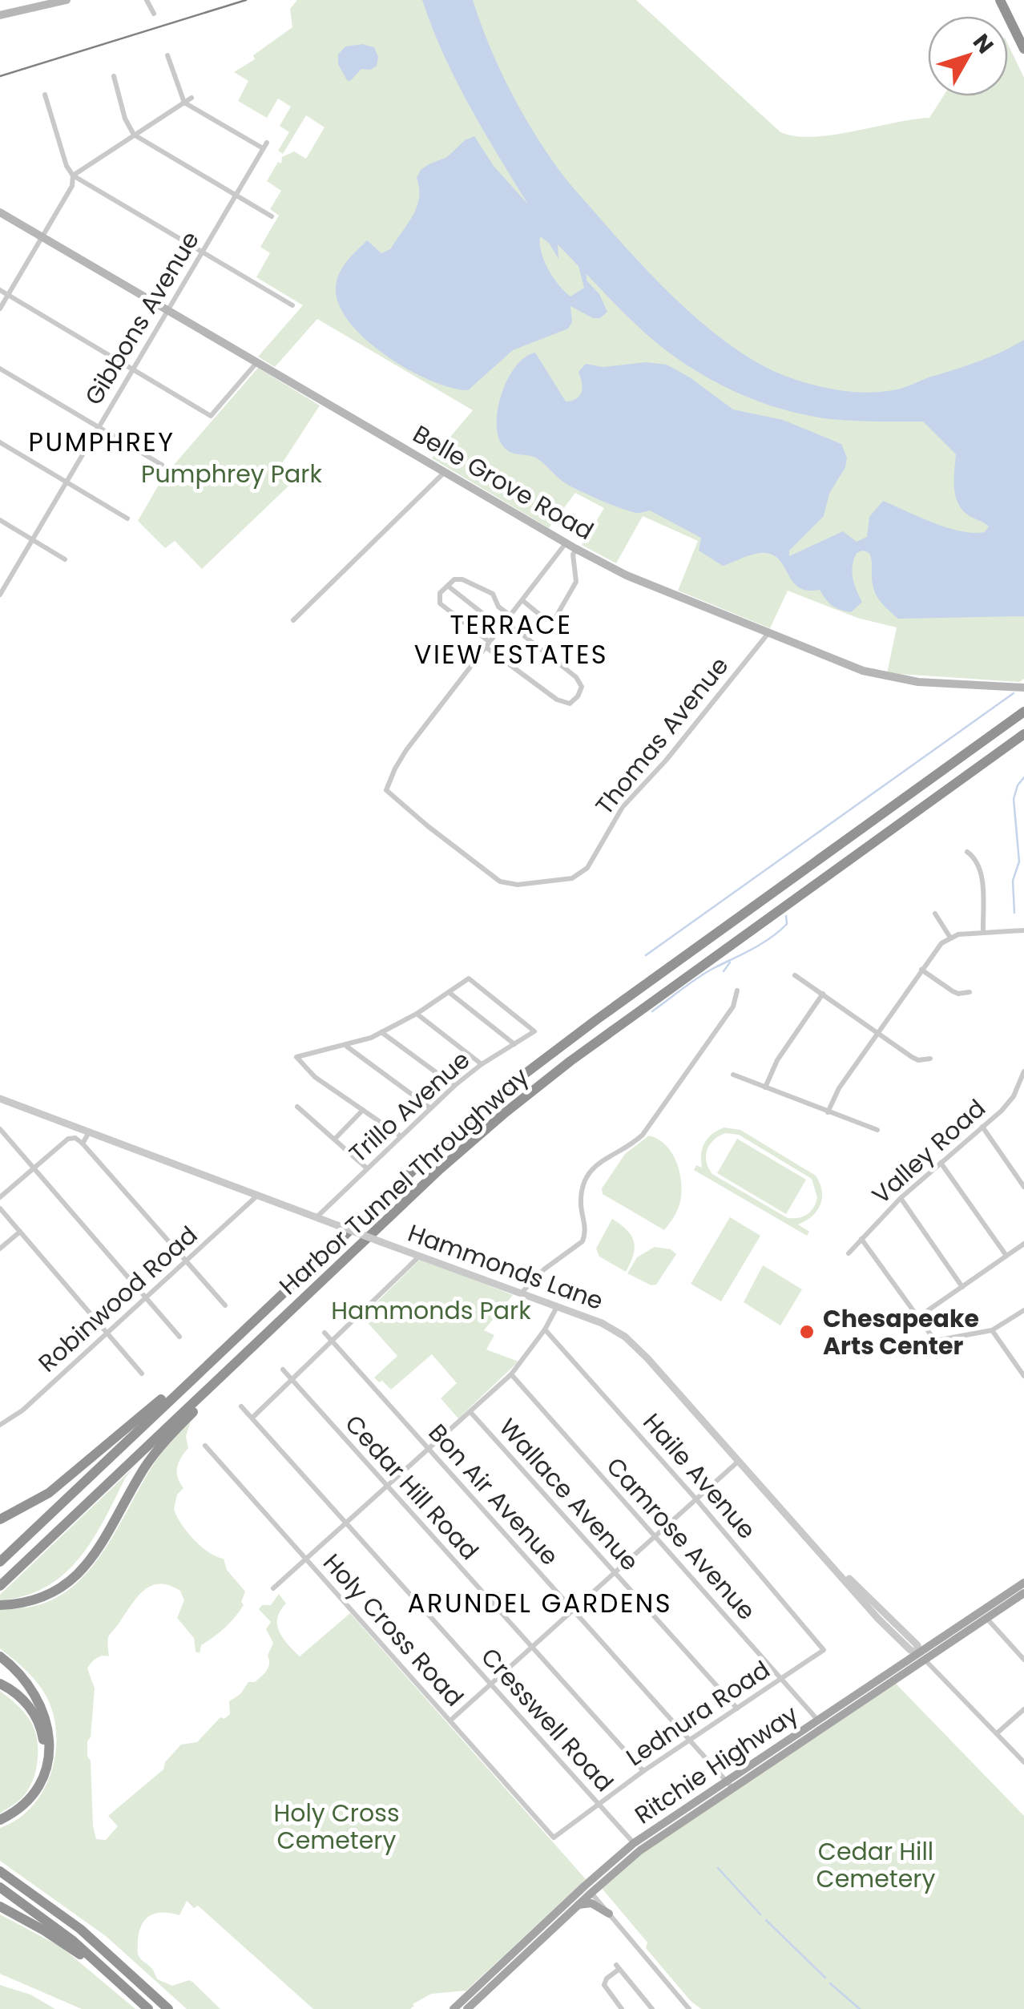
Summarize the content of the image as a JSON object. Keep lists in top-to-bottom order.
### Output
{
  "streets": {
    "highway": ["Harbor Tunnel Throughway"],
    "main road": ["Belle Grove Road", "Ritchie Highway"],
    "street": [
      "Gibbons Avenue",
      "Thomas Avenue",
      "Trillo Avenue",
      "Valley Road",
      "Hammonds Lane",
      "Robinwood Road",
      "Haile Avenue",
      "Cedar Hill Road",
      "Bon Air Avenue",
      "Wallace Avenue",
      "Camrose Avenue",
      "Holy Cross Road",
      "Lednura Road",
      "Cresswell Road"
    ]
  },
  "crossings": [
    ["Gibbons Avenue", "Belle Grove Road"],
    ["Belle Grove Road", "Thomas Avenue"],
    ["Trillo Avenue", "Hammonds Lane"],
    ["Hammonds Lane", "Robinwood Road"],
    ["Hammonds Lane", "Ritchie Highway"],
    ["Haile Avenue", "Lednura Road"],
    ["Cedar Hill Road", "Lednura Road"],
    ["Bon Air Avenue", "Lednura Road"],
    ["Bon Air Avenue", "Ritchie Highway"],
    ["Wallace Avenue", "Lednura Road"],
    ["Camrose Avenue", "Lednura Road"],
    ["Camrose Avenue", "Ritchie Highway"],
    ["Holy Cross Road", "Lednura Road"],
    ["Lednura Road", "Cresswell Road"],
    ["Cresswell Road", "Ritchie Highway"]
  ],
  "districts": ["PUMPHREY", "TERRACE VIEW ESTATES", "ARUNDEL GARDENS"],
  "parks": [
    "Pumphrey Park",
    "Hammonds Park",
    "Holy Cross Cemetery",
    "Cedar Hill Cemetery"
  ],
  "places": ["Chesapeake Arts Center"],
  "north": "top right"
}
